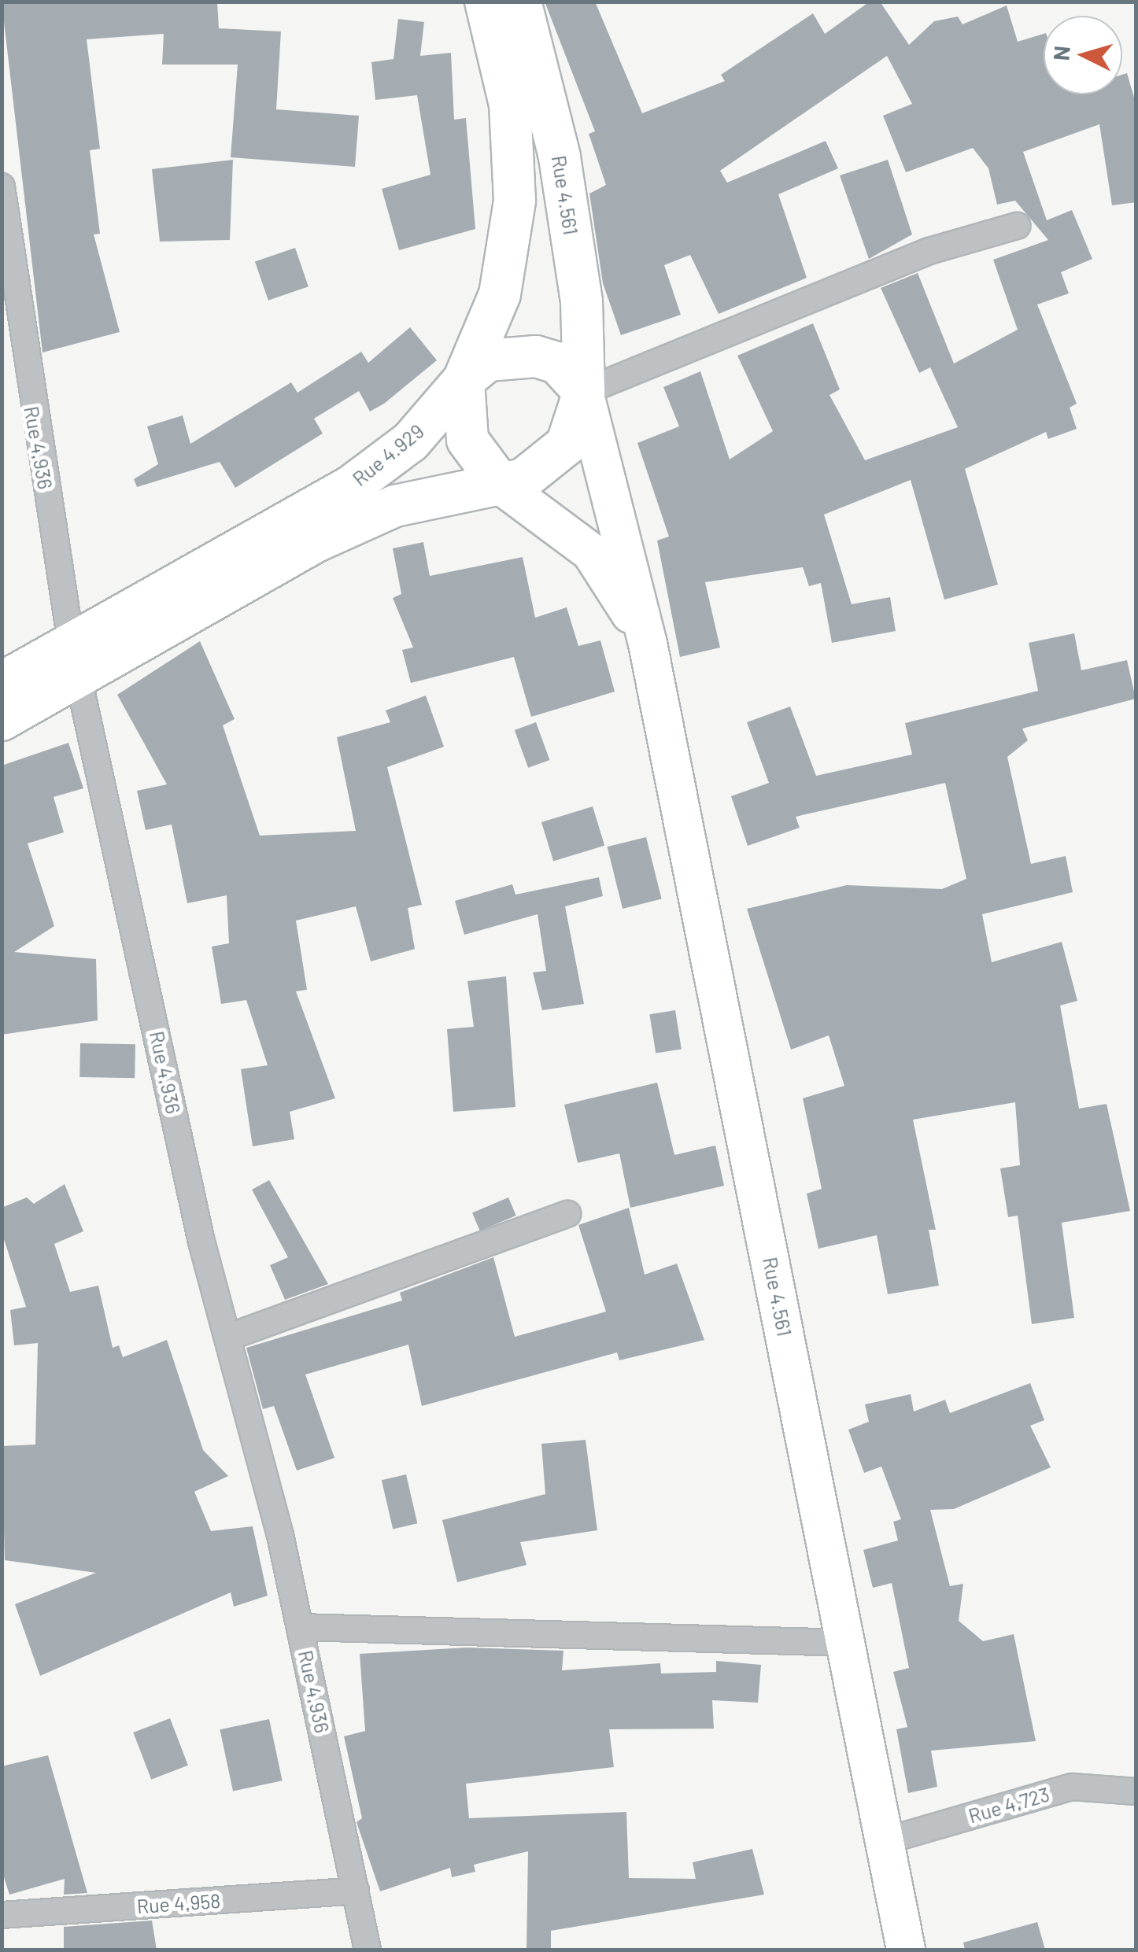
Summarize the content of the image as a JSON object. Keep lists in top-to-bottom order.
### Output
{
  "streets": {
    "main road": ["Rue 4.561", "Rue 4.929"],
    "street": ["Rue 4.936", "Rue 4.723", "Rue 4.958"]
  },
  "crossings": [
    ["Rue 4.561", "Rue 4.929"],
    ["Rue 4.561", "Rue 4.723"],
    ["Rue 4.936", "Rue 4.929"],
    ["Rue 4.936", "Rue 4.958"]
  ],
  "north": "left"
}
